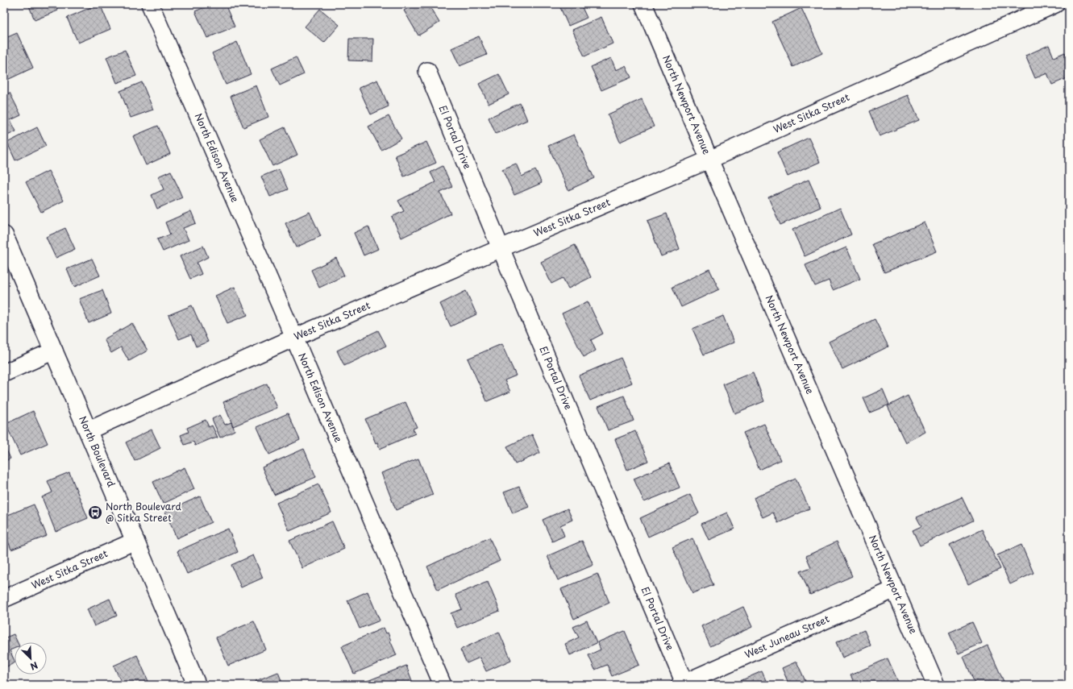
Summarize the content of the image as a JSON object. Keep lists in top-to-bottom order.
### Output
{
  "streets": {
    "street": [
      "North Newport Avenue",
      "West Sitka Street",
      "El Portal Drive",
      "North Edison Avenue",
      "North Boulevard",
      "West Juneau Street"
    ]
  },
  "crossings": [
    ["North Newport Avenue", "West Sitka Street"],
    ["North Newport Avenue", "West Juneau Street"],
    ["West Sitka Street", "El Portal Drive"],
    ["West Sitka Street", "North Edison Avenue"],
    ["West Sitka Street", "North Boulevard"],
    ["El Portal Drive", "West Juneau Street"]
  ],
  "places": {
    "bus stop": ["North Boulevard @ Sitka Street"]
  },
  "north": "bottom right"
}
